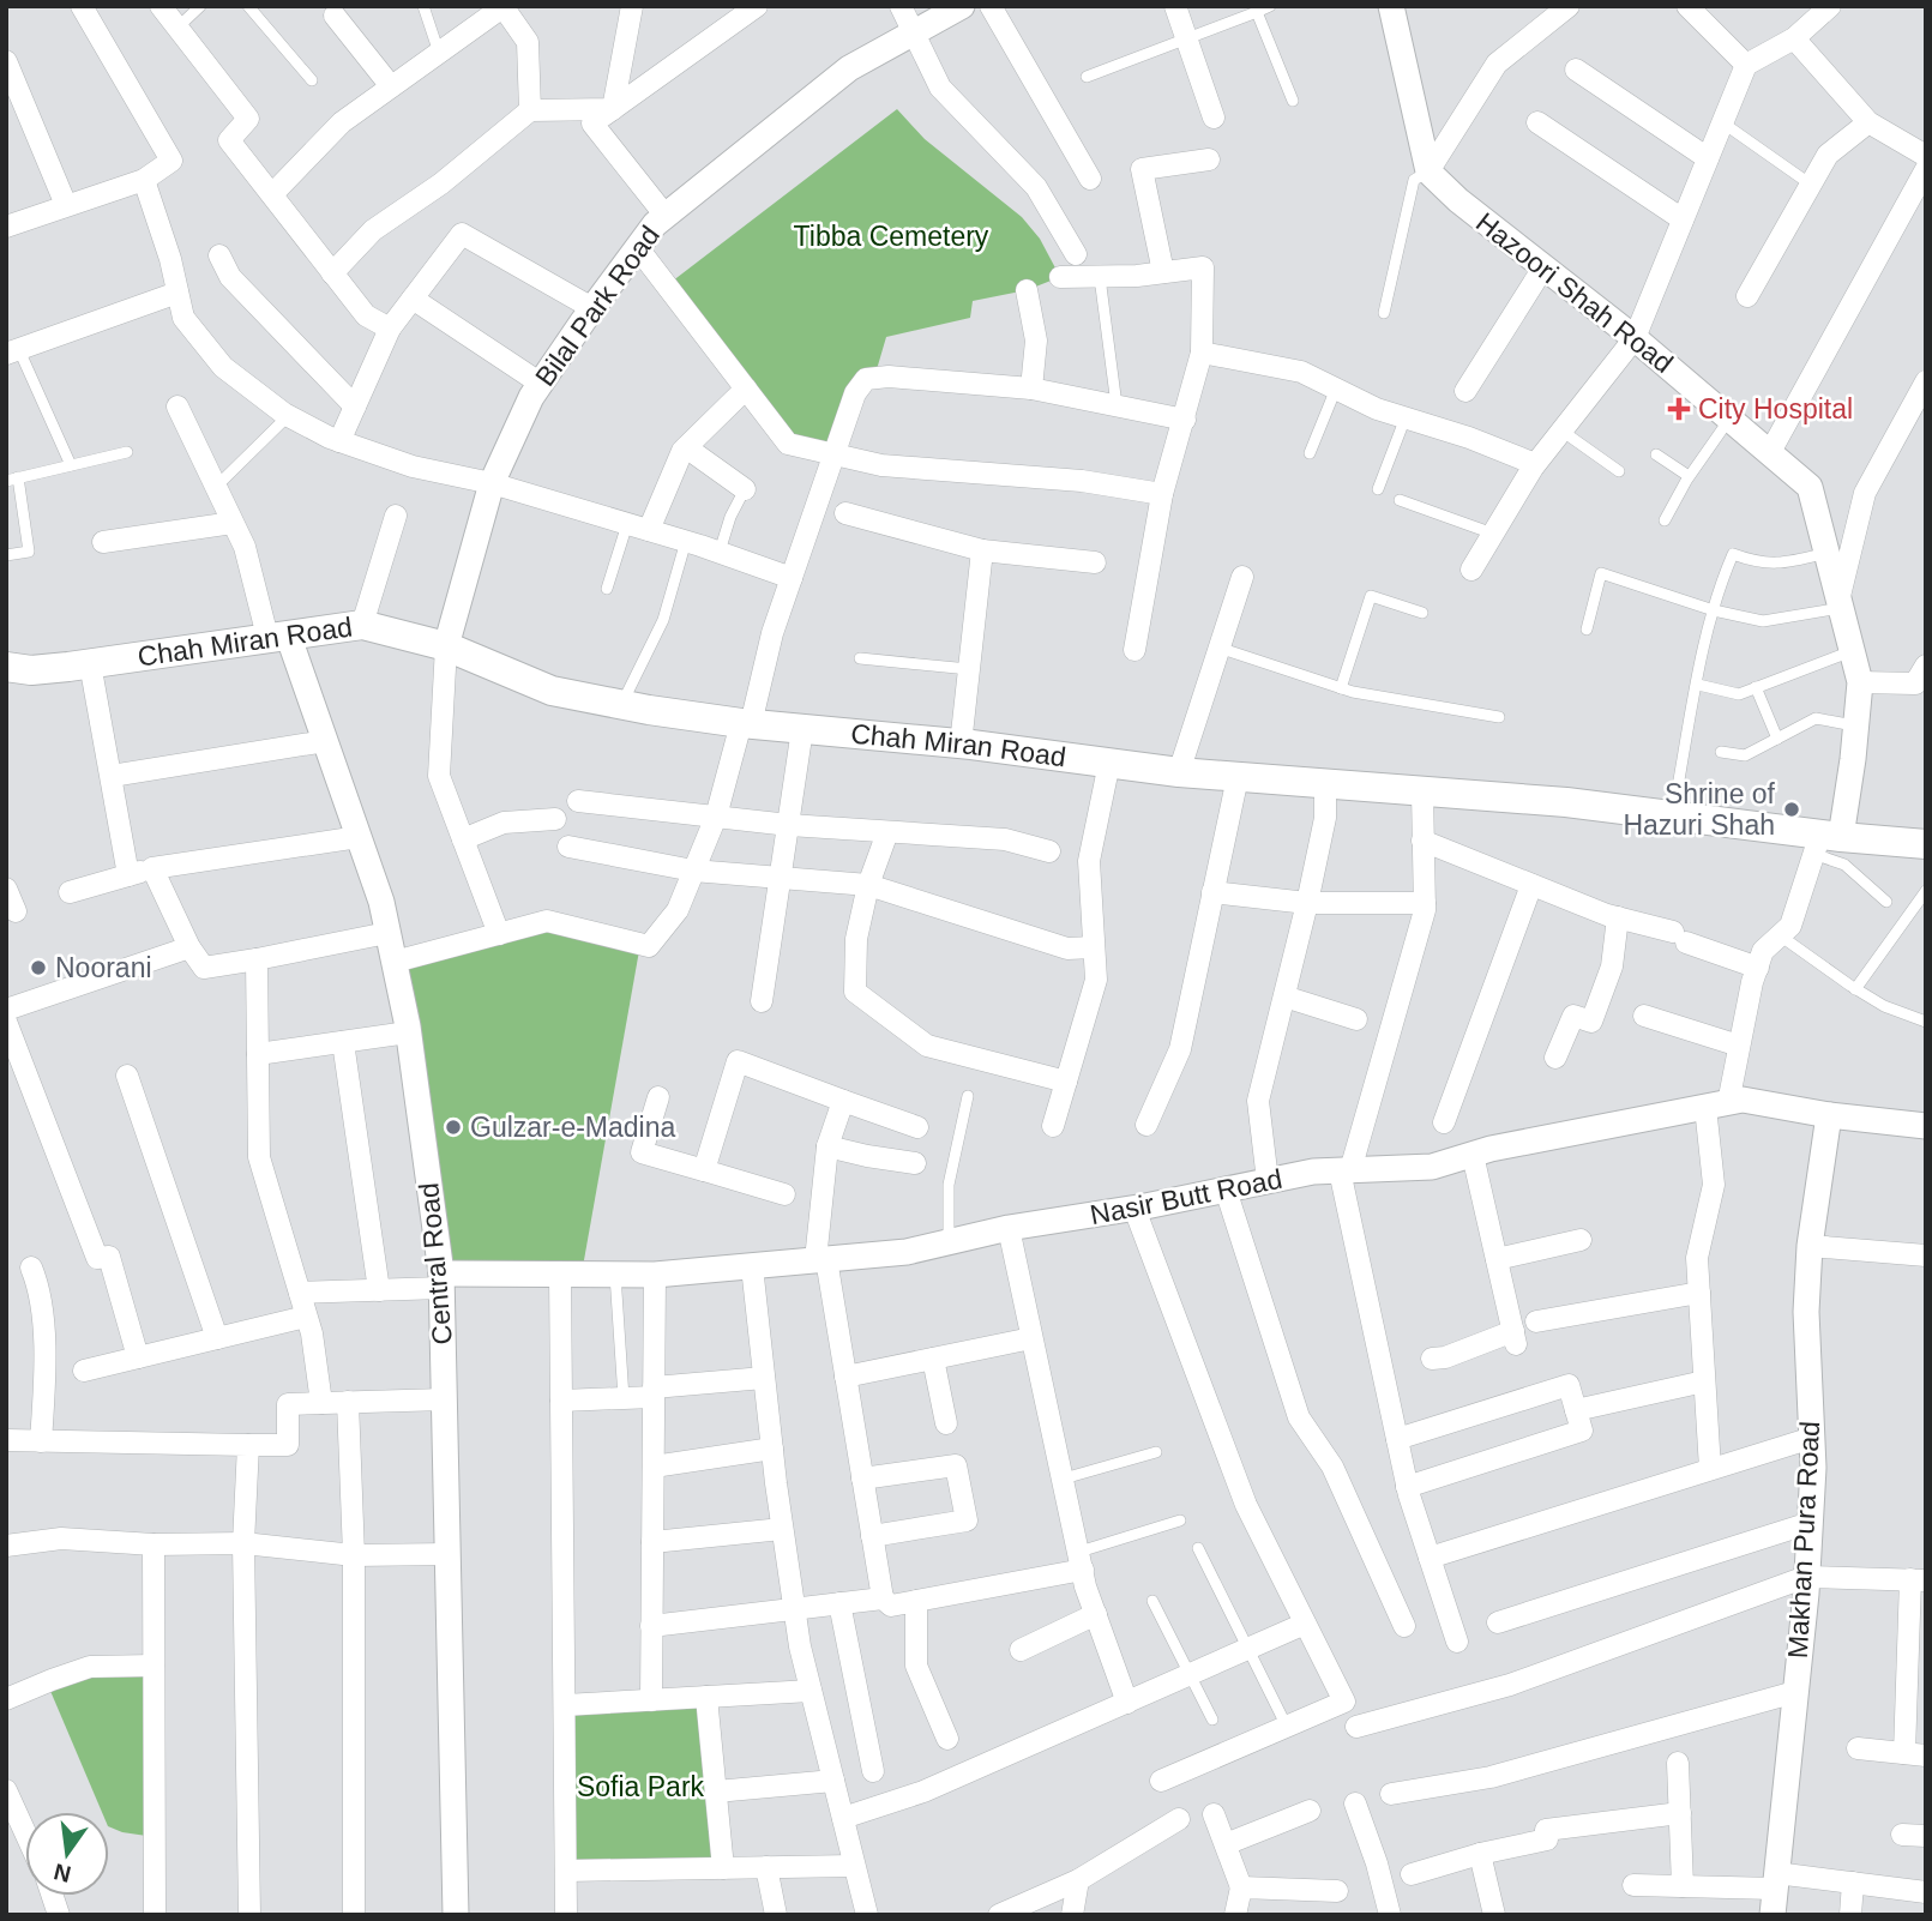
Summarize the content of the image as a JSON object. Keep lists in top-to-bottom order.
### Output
{
  "streets": {
    "main road": ["Chah Miran Road"],
    "street": [
      "Hazoori Shah Road",
      "Bilal Park Road",
      "Nasir Butt Road",
      "Central Road",
      "Makhan Pura Road"
    ]
  },
  "crossings": [
    ["Hazoori Shah Road", "Chah Miran Road"],
    ["Bilal Park Road", "Chah Miran Road"],
    ["Chah Miran Road", "Central Road"],
    ["Nasir Butt Road", "Central Road"],
    ["Nasir Butt Road", "Makhan Pura Road"]
  ],
  "parks": ["Tibba Cemetery", "Sofia Park"],
  "places": {
    "health": ["City Hospital"],
    "other": ["Shrine of Hazuri Shah", "Noorani", "Gulzar-e-Madina"]
  },
  "north": "bottom"
}
